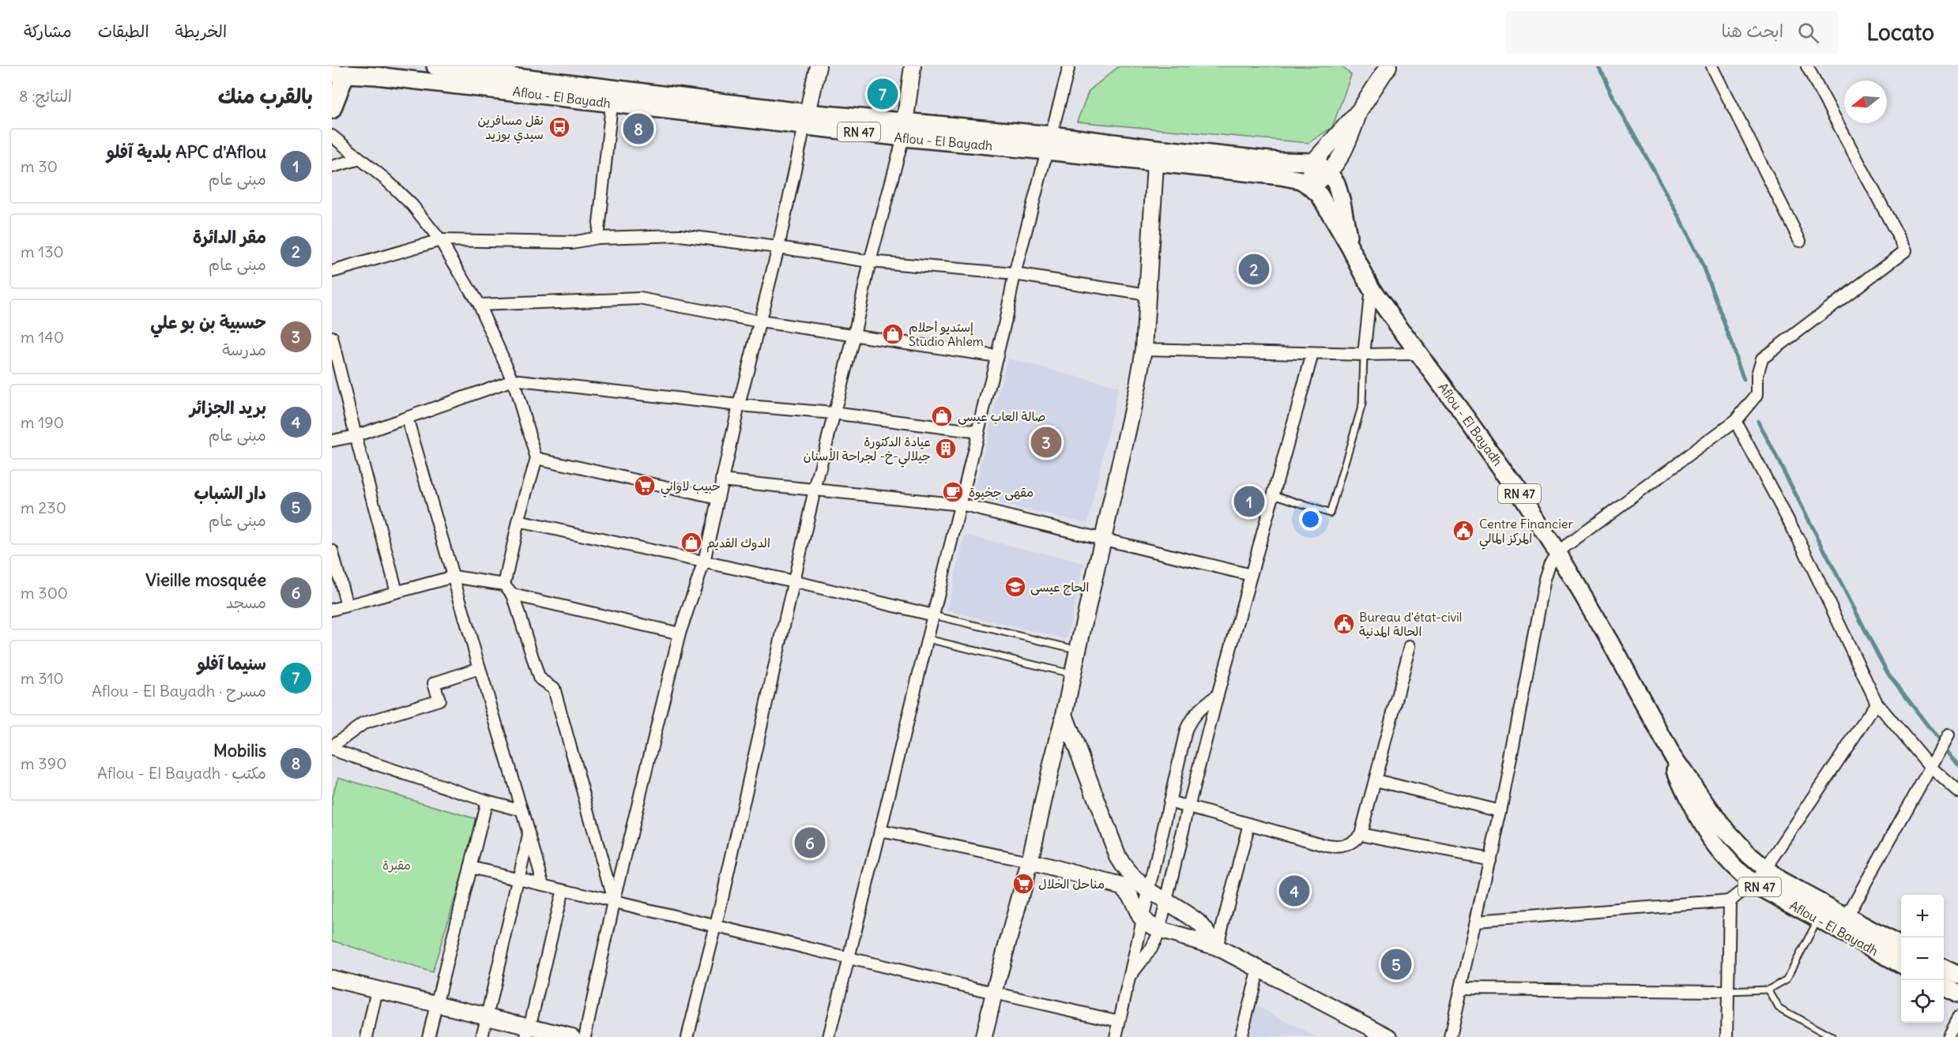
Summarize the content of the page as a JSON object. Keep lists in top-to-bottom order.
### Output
{
  "streets": {
    "main road": ["Aflou - El Bayadh", "RN 47"]
  },
  "parks": ["مقبرة"],
  "places": {
    "bus stop": ["نقل مسافرين سيدي بوزيد"],
    "shop": ["إستديو أحلام Studio Ahlem", "صالة العاب عيسى", "الدوك القديم"],
    "building": ["عيادة الدكتورة جيلالي-خ- لجراحة الأسنان"],
    "supermarket": ["حبيب لاواني", "مناحل الخلال"],
    "cafe": ["مقهى جخيوة"],
    "public building": ["Centre Financier المركز المالي", "Bureau d'état-civil الحالة المدنية"],
    "school or university": ["الحاج عيسى"]
  },
  "north": "left",
  "page": {
    "header": "Locato",
    "search": "ابحث هنا",
    "nav": ["الخريطة", "الطبقات", "مشاركة"],
    "heading": ["بالقرب منك", "النتائج: 8"],
    "pins": [
      "7",
      "8",
      "2",
      "3",
      "1",
      "6",
      "4",
      "5"
    ],
    "list": [
      {
        "mark": "1",
        "name": "APC d'Aflou بلدية آفلو",
        "note": "مبنى عام",
        "value": "30 m"
      },
      {
        "mark": "2",
        "name": "مقر الدائرة",
        "note": "مبنى عام",
        "value": "130 m"
      },
      {
        "mark": "3",
        "name": "حسبية بن بو علي",
        "note": "مدرسة",
        "value": "140 m"
      },
      {
        "mark": "4",
        "name": "بريد الجزائر",
        "note": "مبنى عام",
        "value": "190 m"
      },
      {
        "mark": "5",
        "name": "دار الشباب",
        "note": "مبنى عام",
        "value": "230 m"
      },
      {
        "mark": "6",
        "name": "Vieille mosquée",
        "note": "مسجد",
        "value": "300 m"
      },
      {
        "mark": "7",
        "name": "سنيما آفلو",
        "note": "مسرح · Aflou - El Bayadh",
        "value": "310 m"
      },
      {
        "mark": "8",
        "name": "Mobilis",
        "note": "مكتب · Aflou - El Bayadh",
        "value": "390 m"
      }
    ],
    "map_buttons": ["+", "−"]
  }
}
